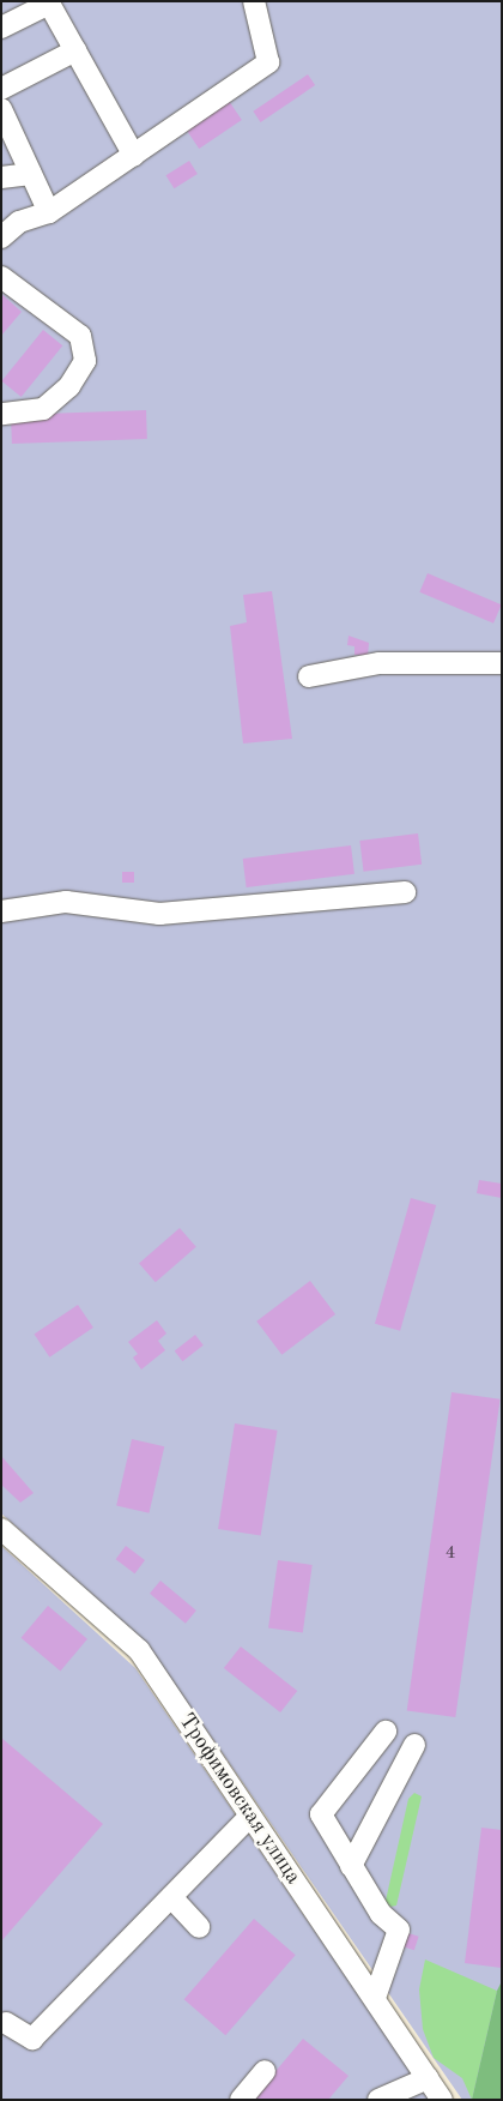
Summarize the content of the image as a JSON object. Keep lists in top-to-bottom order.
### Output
{
  "streets": {
    "street": ["Трофимовская улица"]
  },
  "house_numbers": ["4"]
}
